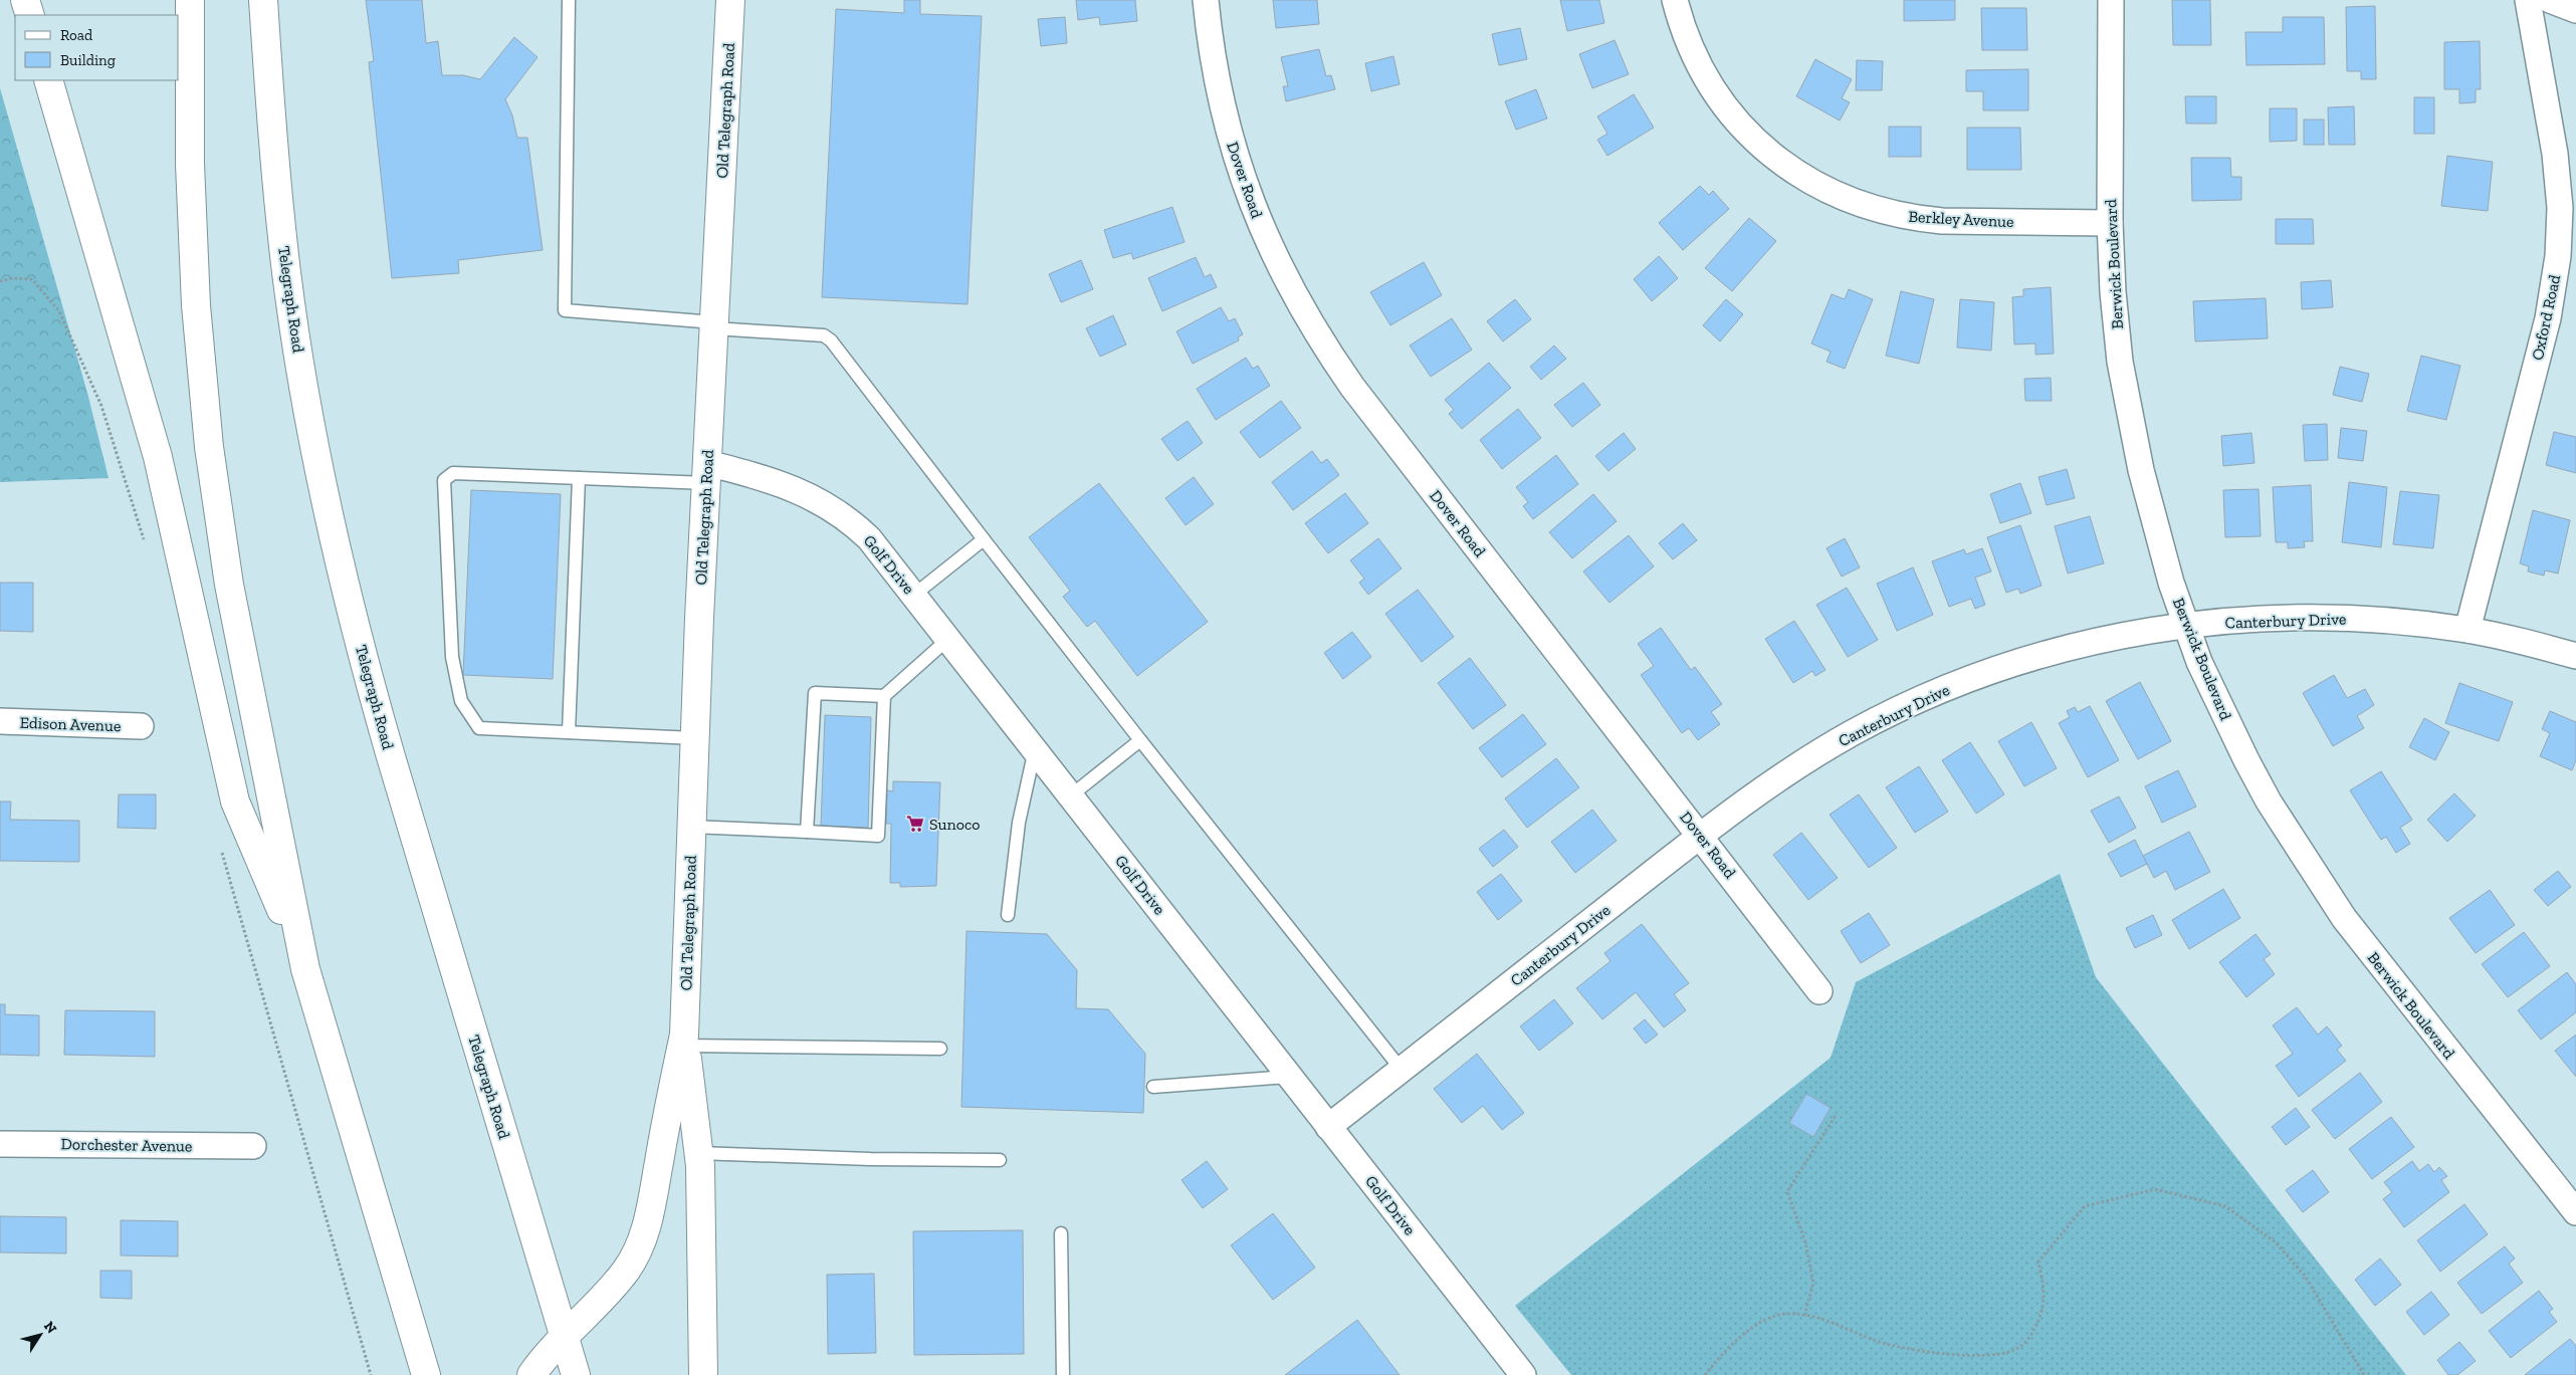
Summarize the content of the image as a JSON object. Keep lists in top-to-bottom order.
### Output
{
  "streets": {
    "main road": ["Old Telegraph Road", "Telegraph Road"],
    "street": [
      "Dover Road",
      "Berkley Avenue",
      "Berwick Boulevard",
      "Oxford Road",
      "Golf Drive",
      "Canterbury Drive",
      "Edison Avenue",
      "Dorchester Avenue"
    ]
  },
  "crossings": [
    ["Old Telegraph Road", "Golf Drive"],
    ["Dover Road", "Canterbury Drive"],
    ["Berkley Avenue", "Berwick Boulevard"],
    ["Berwick Boulevard", "Canterbury Drive"],
    ["Oxford Road", "Canterbury Drive"],
    ["Golf Drive", "Canterbury Drive"]
  ],
  "places": {
    "supermarket": ["Sunoco"]
  },
  "legend": ["Road", "Building"],
  "north": "top right"
}
